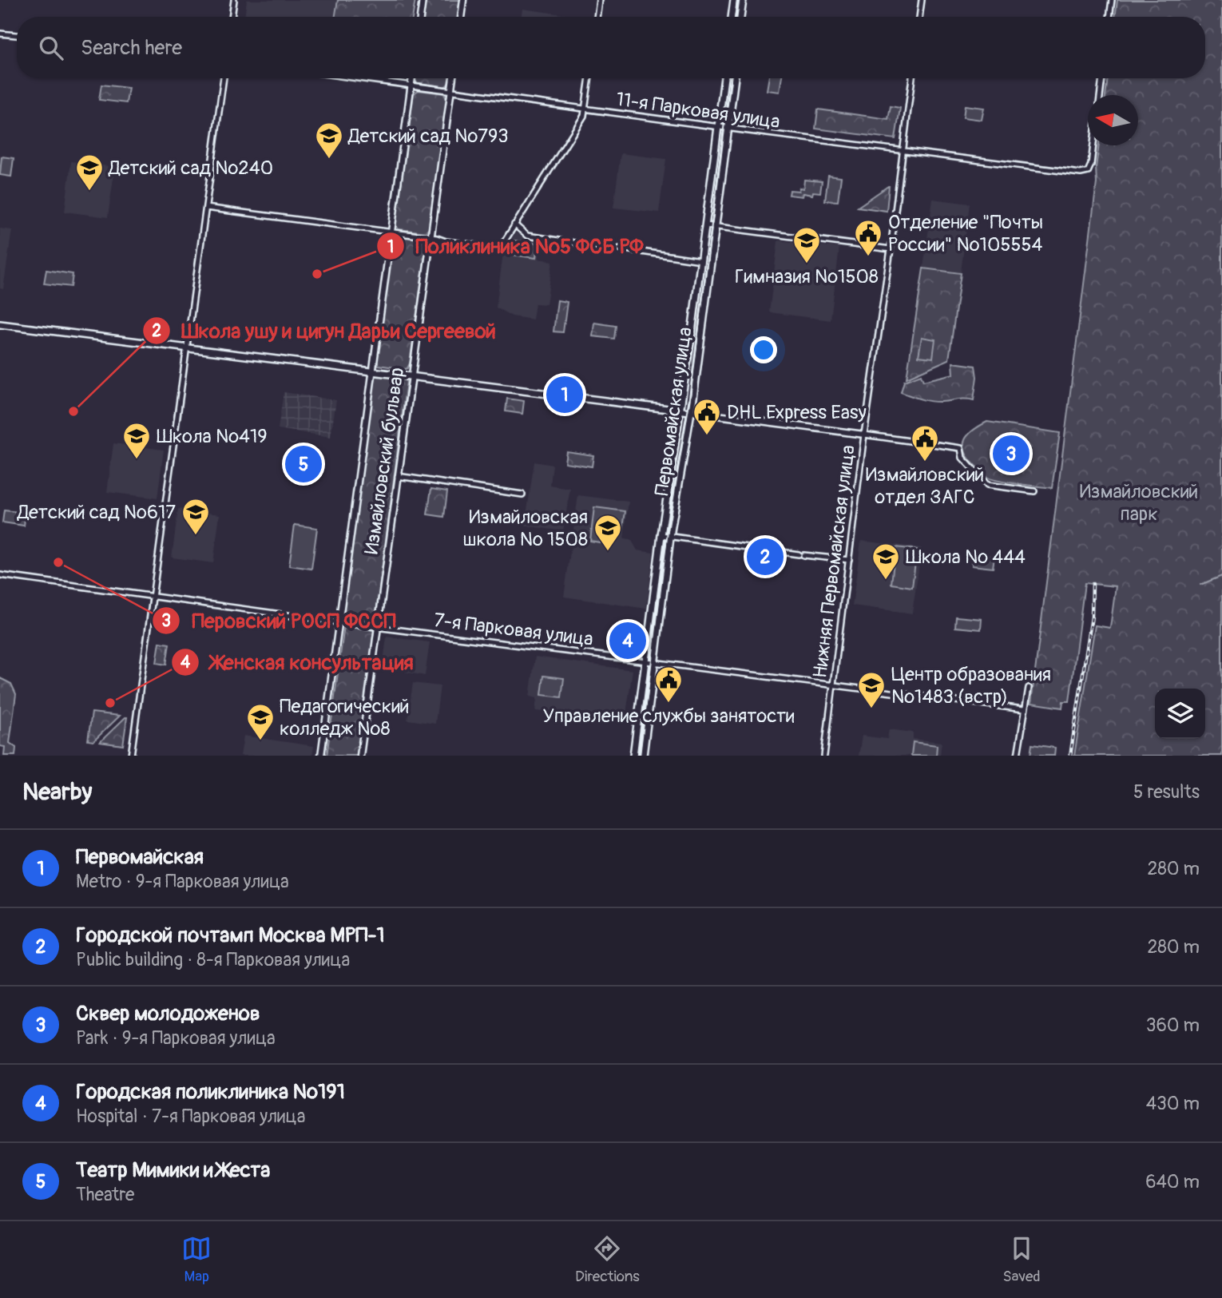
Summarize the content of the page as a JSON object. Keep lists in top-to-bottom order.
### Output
{
  "streets": {
    "main road": ["Первомайская улица"],
    "street": [
      "11-я Парковая улица",
      "Измайловский бульвар",
      "Нижняя Первомайская улица",
      "7-я Парковая улица"
    ]
  },
  "crossings": [
    ["11-я Парковая улица", "Первомайская улица"],
    ["11-я Парковая улица", "Измайловский бульвар"],
    ["11-я Парковая улица", "Нижняя Первомайская улица"],
    ["Первомайская улица", "7-я Парковая улица"],
    ["Измайловский бульвар", "7-я Парковая улица"],
    ["Нижняя Первомайская улица", "7-я Парковая улица"]
  ],
  "parks": ["Измайловский парк"],
  "places": {
    "school or university": [
      "Детский сад №793",
      "Детский сад №240",
      "Гимназия №1508",
      "Школа №419",
      "Детский сад №617",
      "Измайловская школа № 1508",
      "Школа № 444",
      "Центр образования №1483 (встр)",
      "Педагогический колледж №8"
    ],
    "public building": [
      "Отделение \"Почты России\" №105554",
      "DHL Express Easy",
      "Измайловский отдел ЗАГС",
      "Управление cлужбы занятости"
    ],
    "other": [
      "Поликлиника №5 ФСБ РФ",
      "Школа ушу и цигун Дарьи Сергеевой",
      "Перовский РОСП ФССП",
      "Женская консультация"
    ]
  },
  "north": "left",
  "page": {
    "search": "Search here",
    "pins": [
      "1",
      "3",
      "5",
      "2",
      "4"
    ],
    "heading": ["Nearby", "5 results"],
    "list": [
      {
        "mark": "1",
        "name": "Первомайская",
        "note": "Metro · 9-я Парковая улица",
        "value": "280 m"
      },
      {
        "mark": "2",
        "name": "Городской почтамп Москва МРП-1",
        "note": "Public building · 8-я Парковая улица",
        "value": "280 m"
      },
      {
        "mark": "3",
        "name": "Сквер молодоженов",
        "note": "Park · 9-я Парковая улица",
        "value": "360 m"
      },
      {
        "mark": "4",
        "name": "Городская поликлиника №191",
        "note": "Hospital · 7-я Парковая улица",
        "value": "430 m"
      },
      {
        "mark": "5",
        "name": "Театр Мимики и Жеста",
        "note": "Theatre",
        "value": "640 m"
      }
    ],
    "nav": ["Map", "Directions", "Saved"]
  }
}
